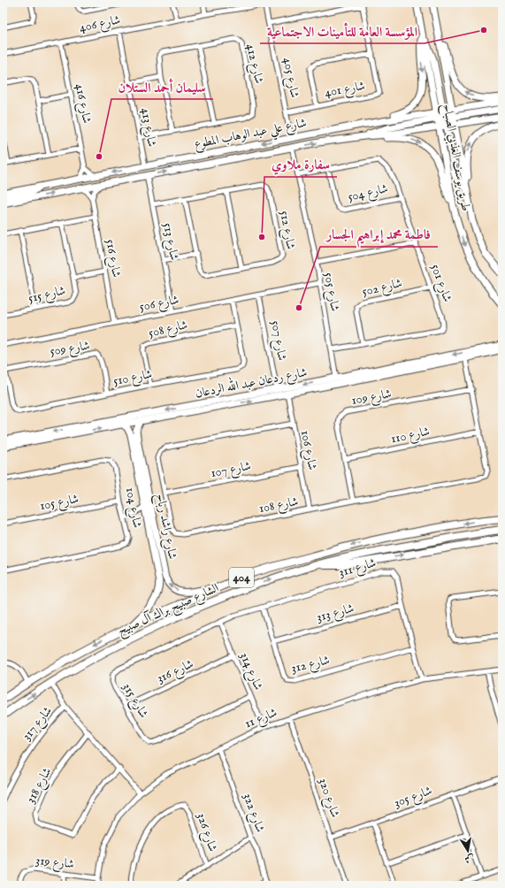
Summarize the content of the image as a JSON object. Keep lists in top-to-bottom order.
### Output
{
  "streets": {
    "main road": ["404", "الشارع صبيح براك آل صبيح"],
    "street": [
      "شارع 406",
      "شارع 412",
      "شارع 405",
      "شارع 401",
      "شارع 416",
      "شارع 413",
      "شارع علي عبد الوهاب المطوع",
      "طريق يوسف العذبي الصباح",
      "شارع 504",
      "شارع 512",
      "شارع 513",
      "شارع 516",
      "شارع 501",
      "شارع 502",
      "شارع 505",
      "شارع 515",
      "شارع 506",
      "شارع 508",
      "شارع 507",
      "شارع 509",
      "شارع 510",
      "شارع ردعان عبد الله الردعان",
      "شارع 109",
      "شارع 110",
      "شارع 106",
      "شارع 107",
      "شارع 105",
      "شارع 108",
      "شارع 104",
      "شارع راشد رباح",
      "شارع 311",
      "شارع 313",
      "شارع 312",
      "شارع 316",
      "شارع 314",
      "شارع 315",
      "شارع 11",
      "شارع 317",
      "شارع 318",
      "شارع 305",
      "شارع 320",
      "شارع 322",
      "شارع 326",
      "شارع 319"
    ]
  },
  "crossings": [
    ["شارع 406", "شارع 405"],
    ["شارع 406", "شارع 416"],
    ["شارع 406", "شارع 413"],
    ["شارع 412", "شارع 413"],
    ["شارع 405", "شارع 401"],
    ["شارع 405", "شارع علي عبد الوهاب المطوع"],
    ["شارع 413", "شارع علي عبد الوهاب المطوع"],
    ["شارع علي عبد الوهاب المطوع", "طريق يوسف العذبي الصباح"],
    ["شارع علي عبد الوهاب المطوع", "شارع 513"],
    ["شارع علي عبد الوهاب المطوع", "شارع 505"],
    ["شارع 504", "شارع 501"],
    ["شارع 512", "شارع 513"],
    ["شارع 513", "شارع 506"],
    ["شارع 516", "شارع 515"],
    ["شارع 516", "شارع 506"],
    ["شارع 501", "شارع 502"],
    ["شارع 501", "شارع 505"],
    ["شارع 505", "شارع 506"],
    ["شارع 505", "شارع ردعان عبد الله الردعان"],
    ["شارع 506", "شارع 507"],
    ["شارع 506", "شارع 510"],
    ["شارع 508", "شارع 510"],
    ["شارع 507", "شارع ردعان عبد الله الردعان"],
    ["شارع 509", "شارع 510"],
    ["شارع ردعان عبد الله الردعان", "شارع 106"],
    ["شارع ردعان عبد الله الردعان", "شارع 108"],
    ["شارع ردعان عبد الله الردعان", "شارع راشد رباح"],
    ["شارع 109", "شارع 110"],
    ["شارع 109", "شارع 108"],
    ["شارع 110", "شارع 108"],
    ["شارع 106", "شارع 107"],
    ["شارع 106", "شارع 108"],
    ["شارع 107", "شارع 108"],
    ["شارع 105", "شارع 104"],
    ["شارع راشد رباح", "الشارع صبيح براك آل صبيح"],
    ["شارع 311", "شارع 313"],
    ["شارع 311", "شارع 312"],
    ["شارع 311", "شارع 314"],
    ["شارع 311", "شارع 315"],
    ["شارع 311", "شارع 11"],
    ["شارع 313", "شارع 312"],
    ["شارع 316", "شارع 314"],
    ["شارع 316", "شارع 315"],
    ["شارع 314", "شارع 315"],
    ["شارع 314", "شارع 11"],
    ["شارع 11", "شارع 317"],
    ["شارع 11", "شارع 320"],
    ["شارع 11", "شارع 322"],
    ["شارع 11", "شارع 319"],
    ["شارع 317", "شارع 318"],
    ["شارع 305", "شارع 320"]
  ],
  "places": [
    "المؤسسة العامة للتأمينات الاجتماعية",
    "سليمان أحمد الستلان",
    "سفارة ملاوي",
    "فاطمة محمد إبراهيم الجسار"
  ],
  "north": "bottom"
}
